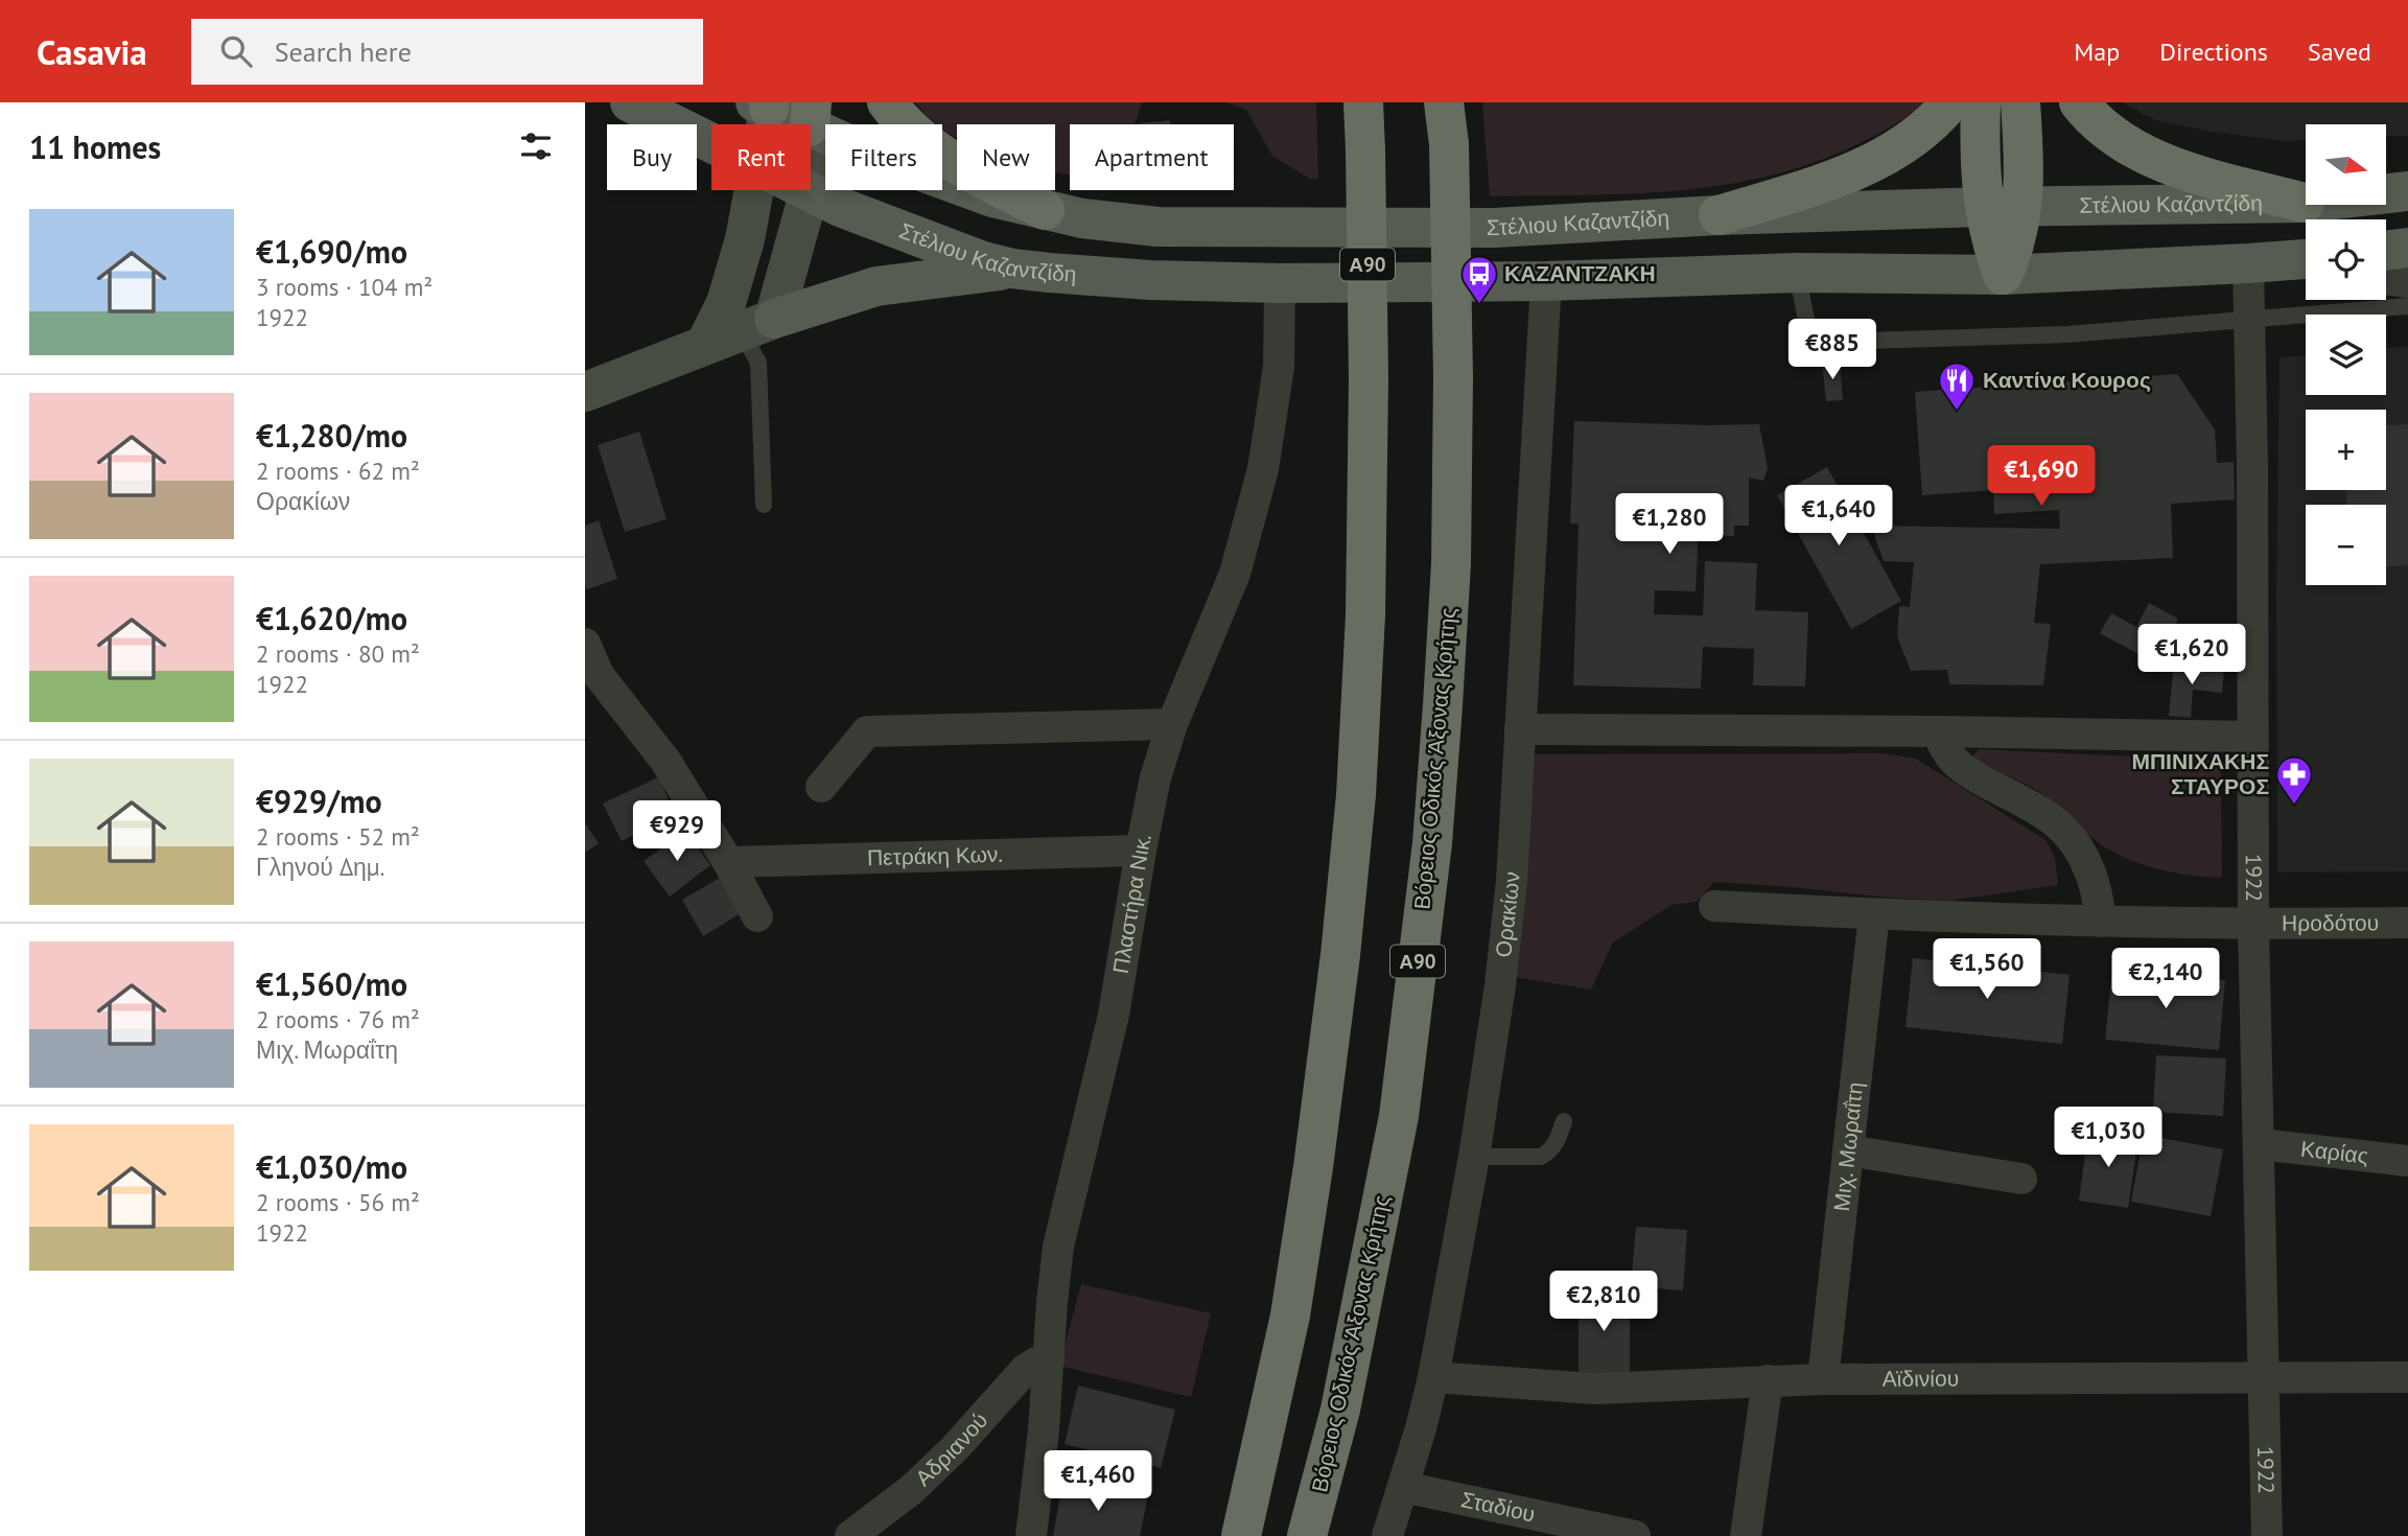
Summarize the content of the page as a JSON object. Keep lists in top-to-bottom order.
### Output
{
  "streets": {
    "highway": ["Α90", "Βόρειος Οδικός Άξονας Κρήτης"],
    "main road": ["Στέλιου Καζαντζίδη"],
    "street": [
      "Πετράκη Κων.",
      "1922",
      "Πλαστήρα Νικ.",
      "Ορακίων",
      "Ηροδότου",
      "Μιχ. Μωραΐτη",
      "Καρίας",
      "Αϊδινίου",
      "Αδριανού",
      "Σταδίου"
    ]
  },
  "crossings": [
    ["Στέλιου Καζαντζίδη", "1922"],
    ["Στέλιου Καζαντζίδη", "Πλαστήρα Νικ."],
    ["Στέλιου Καζαντζίδη", "Ορακίων"],
    ["Πετράκη Κων.", "Πλαστήρα Νικ."],
    ["1922", "Ηροδότου"],
    ["1922", "Καρίας"],
    ["1922", "Αϊδινίου"],
    ["Πλαστήρα Νικ.", "Αδριανού"],
    ["Ορακίων", "Αϊδινίου"],
    ["Ορακίων", "Σταδίου"],
    ["Ηροδότου", "Μιχ. Μωραΐτη"],
    ["Μιχ. Μωραΐτη", "Αϊδινίου"]
  ],
  "places": {
    "bus stop": ["ΚΑΖΑΝΤΖΑΚΗ"],
    "restaurant": ["Καντίνα Κουρος"],
    "pharmacy": ["ΜΠΙΝΙΧΑΚΗΣ ΣΤΑΥΡΟΣ"]
  },
  "north": "right",
  "page": {
    "header": "Casavia",
    "search": "Search here",
    "nav": ["Map", "Directions", "Saved"],
    "heading": "11 homes",
    "map_buttons": ["+", "−"],
    "chip": [
      "Buy",
      "Rent",
      "Filters",
      "New",
      "Apartment"
    ],
    "list": [
      {
        "name": "€1,690/mo",
        "note": "3 rooms · 104 m² · 1922"
      },
      {
        "name": "€1,280/mo",
        "note": "2 rooms · 62 m² · Ορακίων"
      },
      {
        "name": "€1,620/mo",
        "note": "2 rooms · 80 m² · 1922"
      },
      {
        "name": "€929/mo",
        "note": "2 rooms · 52 m² · Γληνού Δημ."
      },
      {
        "name": "€1,560/mo",
        "note": "2 rooms · 76 m² · Μιχ. Μωραΐτη"
      },
      {
        "name": "€1,030/mo",
        "note": "2 rooms · 56 m² · 1922"
      }
    ],
    "price": [
      "€885",
      "€1,690",
      "€1,640",
      "€1,280",
      "€1,620",
      "€929",
      "€1,560",
      "€2,140",
      "€1,030",
      "€2,810",
      "€1,460"
    ]
  }
}
